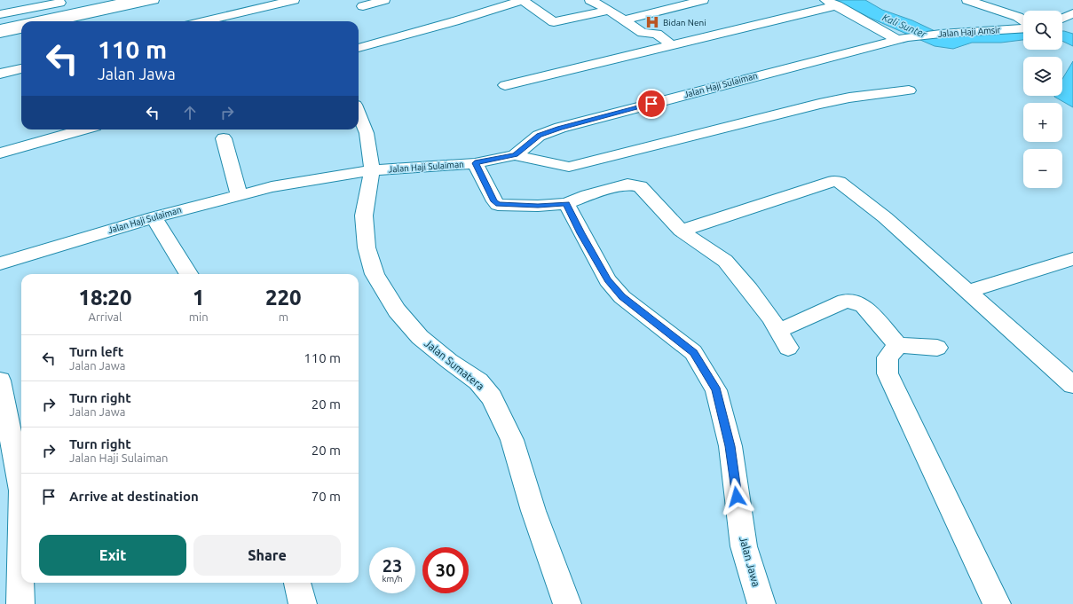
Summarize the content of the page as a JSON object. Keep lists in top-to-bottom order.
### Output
{
  "streets": {
    "main road": [
      "Jalan Haji Amsir",
      "Jalan Haji Sulaiman",
      "Jalan Sumatera",
      "Jalan Jawa"
    ]
  },
  "crossings": [
    ["Jalan Haji Amsir", "Jalan Haji Sulaiman"],
    ["Jalan Haji Sulaiman", "Jalan Sumatera"]
  ],
  "water": ["Kali Sunter"],
  "places": {
    "hospital": ["Bidan Neni"]
  },
  "page": {
    "map_buttons": ["+", "−"],
    "turn": ["110 m", "Jalan Jawa"],
    "eta": [
      "18:20",
      "Arrival",
      "1",
      "min",
      "220",
      "m"
    ],
    "list": [
      {
        "name": "Turn left",
        "note": "Jalan Jawa",
        "value": "110 m"
      },
      {
        "name": "Turn right",
        "note": "Jalan Jawa",
        "value": "20 m"
      },
      {
        "name": "Turn right",
        "note": "Jalan Haji Sulaiman",
        "value": "20 m"
      },
      {
        "name": "Arrive at destination",
        "value": "70 m"
      }
    ],
    "buttons": ["Exit", "Share"],
    "speed": "23 km/h",
    "limit": "30"
  }
}
